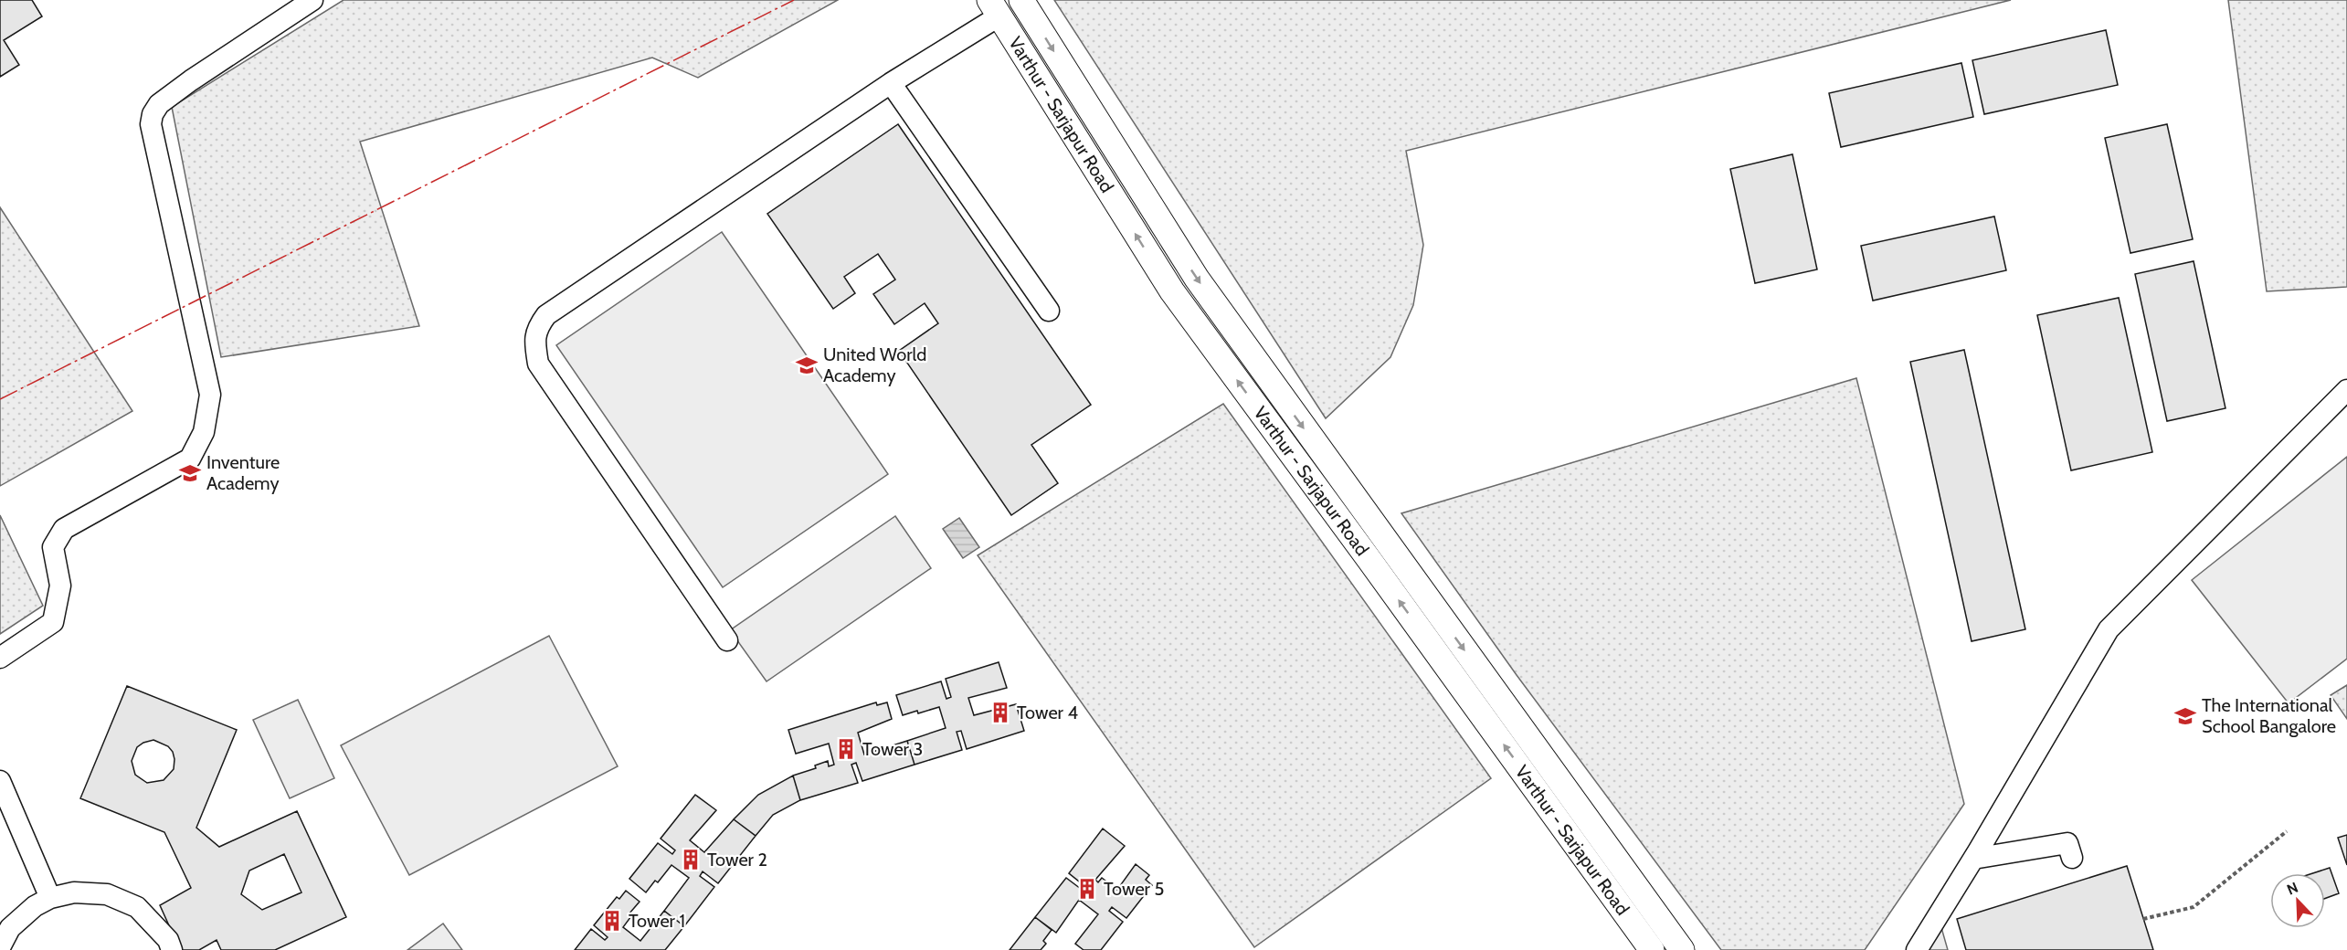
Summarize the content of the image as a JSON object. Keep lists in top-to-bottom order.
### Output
{
  "streets": {
    "main road": ["Varthur - Sarjapur Road"]
  },
  "places": {
    "school or university": ["United World Academy", "Inventure Academy", "The International School Bangalore"],
    "building": [
      "Tower 4",
      "Tower 3",
      "Tower 2",
      "Tower 5",
      "Tower 1"
    ]
  },
  "north": "top left"
}
